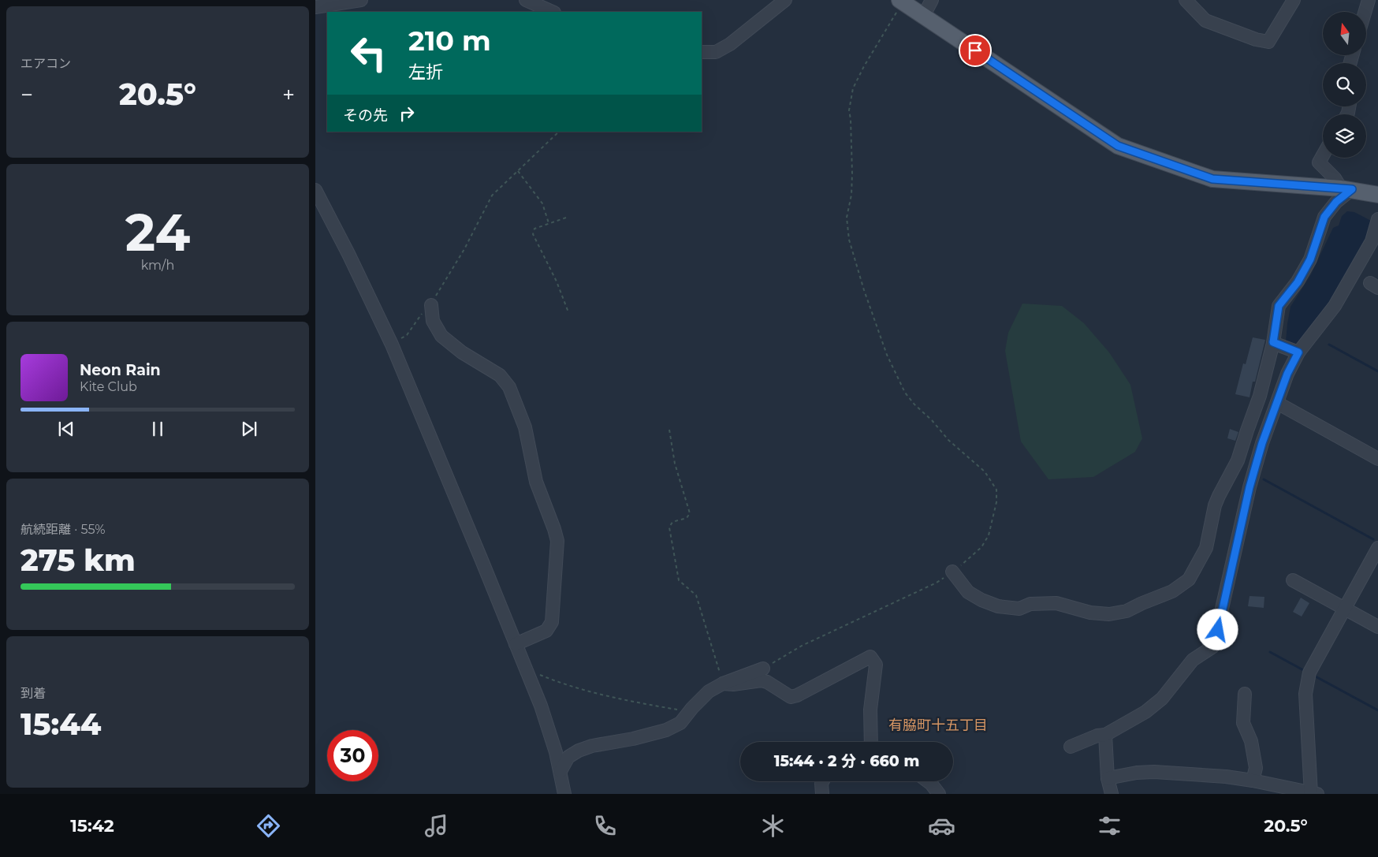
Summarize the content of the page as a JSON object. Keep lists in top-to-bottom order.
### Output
{
  "districts": ["有脇町十五丁目"],
  "north": "top",
  "page": {
    "tile": [
      "エアコン",
      ["24", "km/h"],
      ["航続距離 · 55%", "275 km"],
      ["到着", "15:44"]
    ],
    "turn": ["210 m", "左折"],
    "heat": ["−", "20.5°", "+"],
    "then": "その先",
    "song": ["Neon Rain", "Kite Club"],
    "limit": "30",
    "trip": "15:44 · 2 分 · 660 m",
    "tabs": ["15:42", "20.5°"]
  }
}
